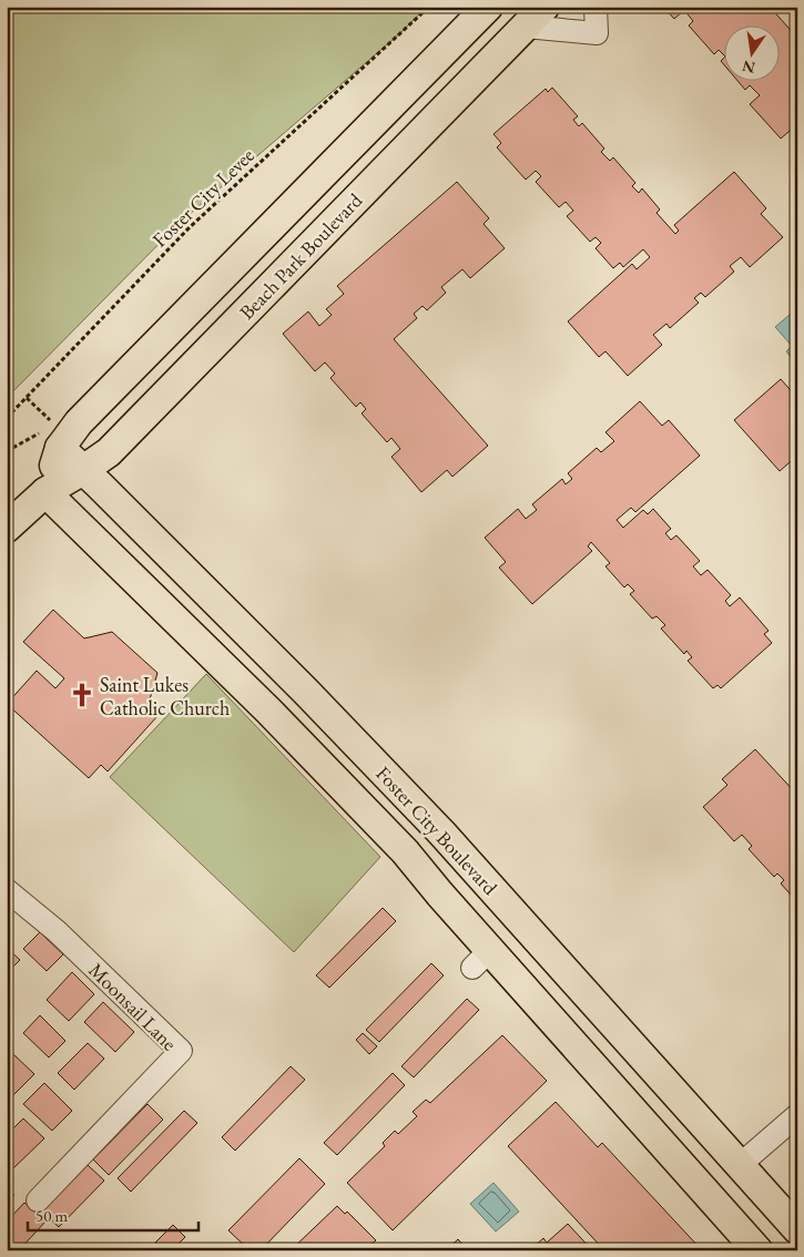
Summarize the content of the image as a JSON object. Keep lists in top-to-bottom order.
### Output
{
  "streets": {
    "main road": ["Beach Park Boulevard", "Foster City Boulevard"],
    "street": ["Moonsail Lane"],
    "path": ["Foster City Levee"]
  },
  "crossings": [
    ["Beach Park Boulevard", "Foster City Boulevard"]
  ],
  "places": {
    "church": ["Saint Lukes Catholic Church"]
  },
  "scale_bar": "50 m",
  "north": "bottom"
}
